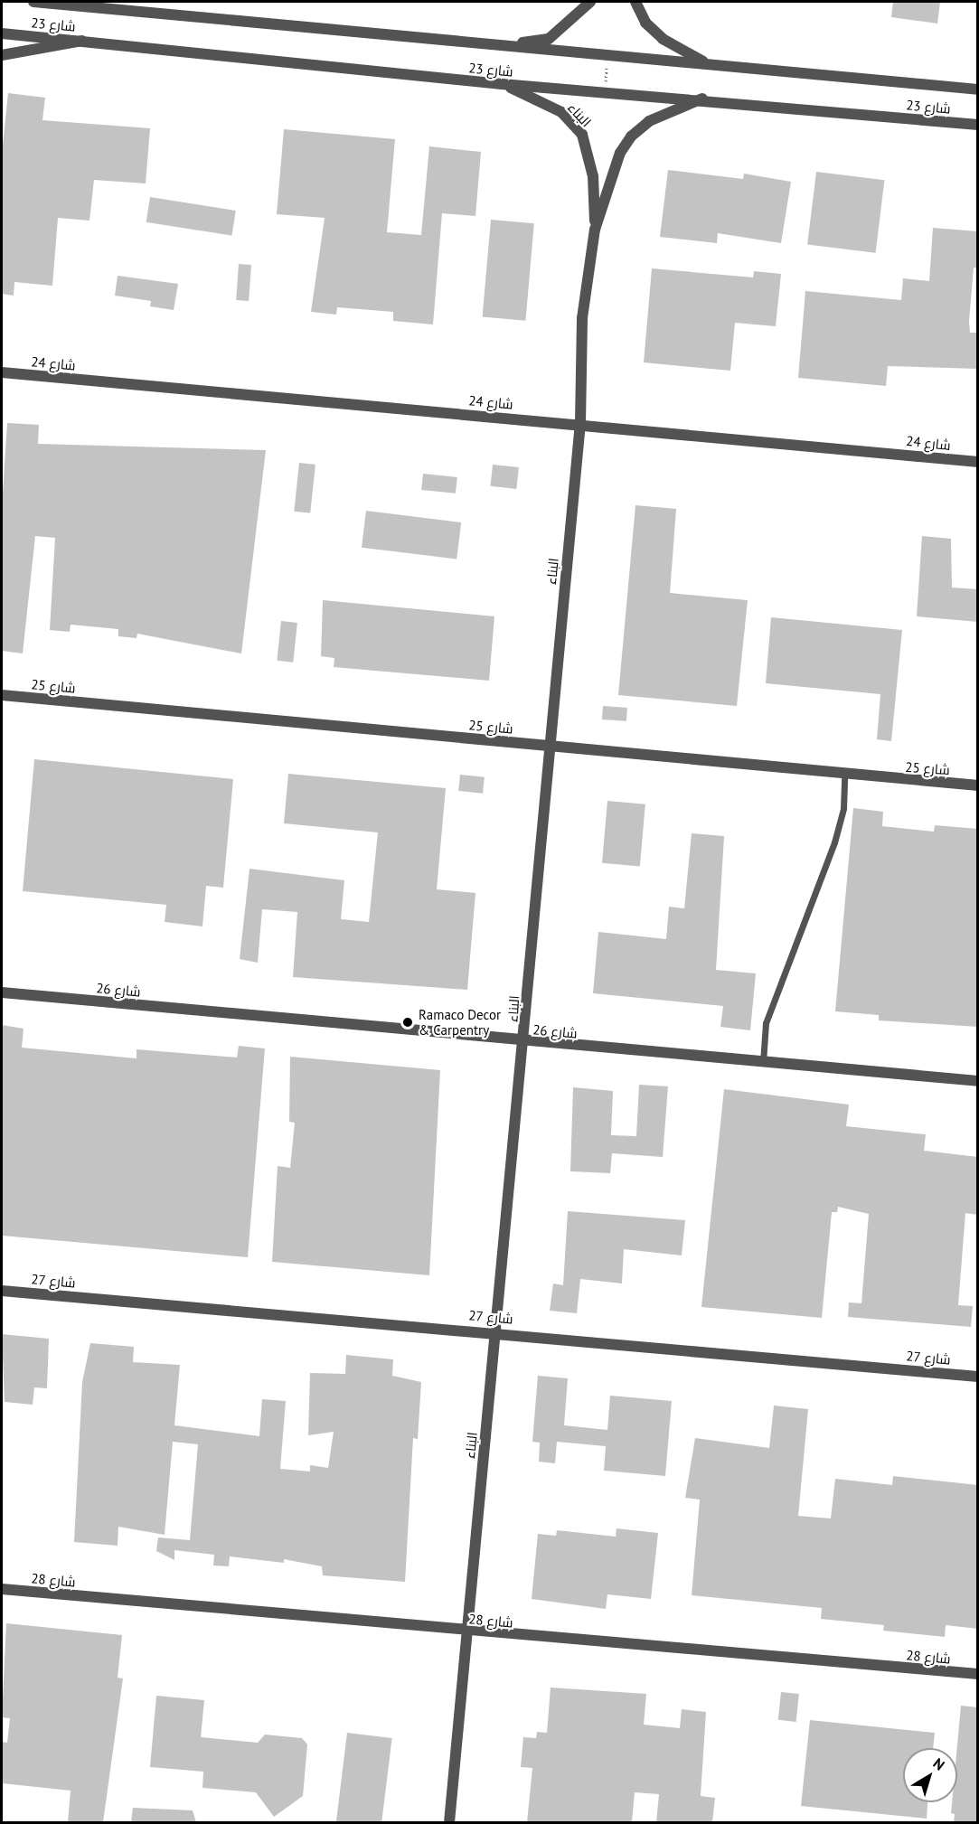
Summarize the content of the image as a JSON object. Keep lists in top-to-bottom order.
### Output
{
  "streets": {
    "street": [
      "شارع 23",
      "البناء",
      "شارع 24",
      "شارع 25",
      "شارع 26",
      "شارع 27",
      "شارع 28"
    ]
  },
  "crossings": [
    ["شارع 23", "البناء"],
    ["البناء", "شارع 24"],
    ["البناء", "شارع 25"],
    ["البناء", "شارع 26"],
    ["البناء", "شارع 27"],
    ["البناء", "شارع 28"]
  ],
  "places": ["Ramaco Decor & Carpentry"],
  "north": "top right"
}
